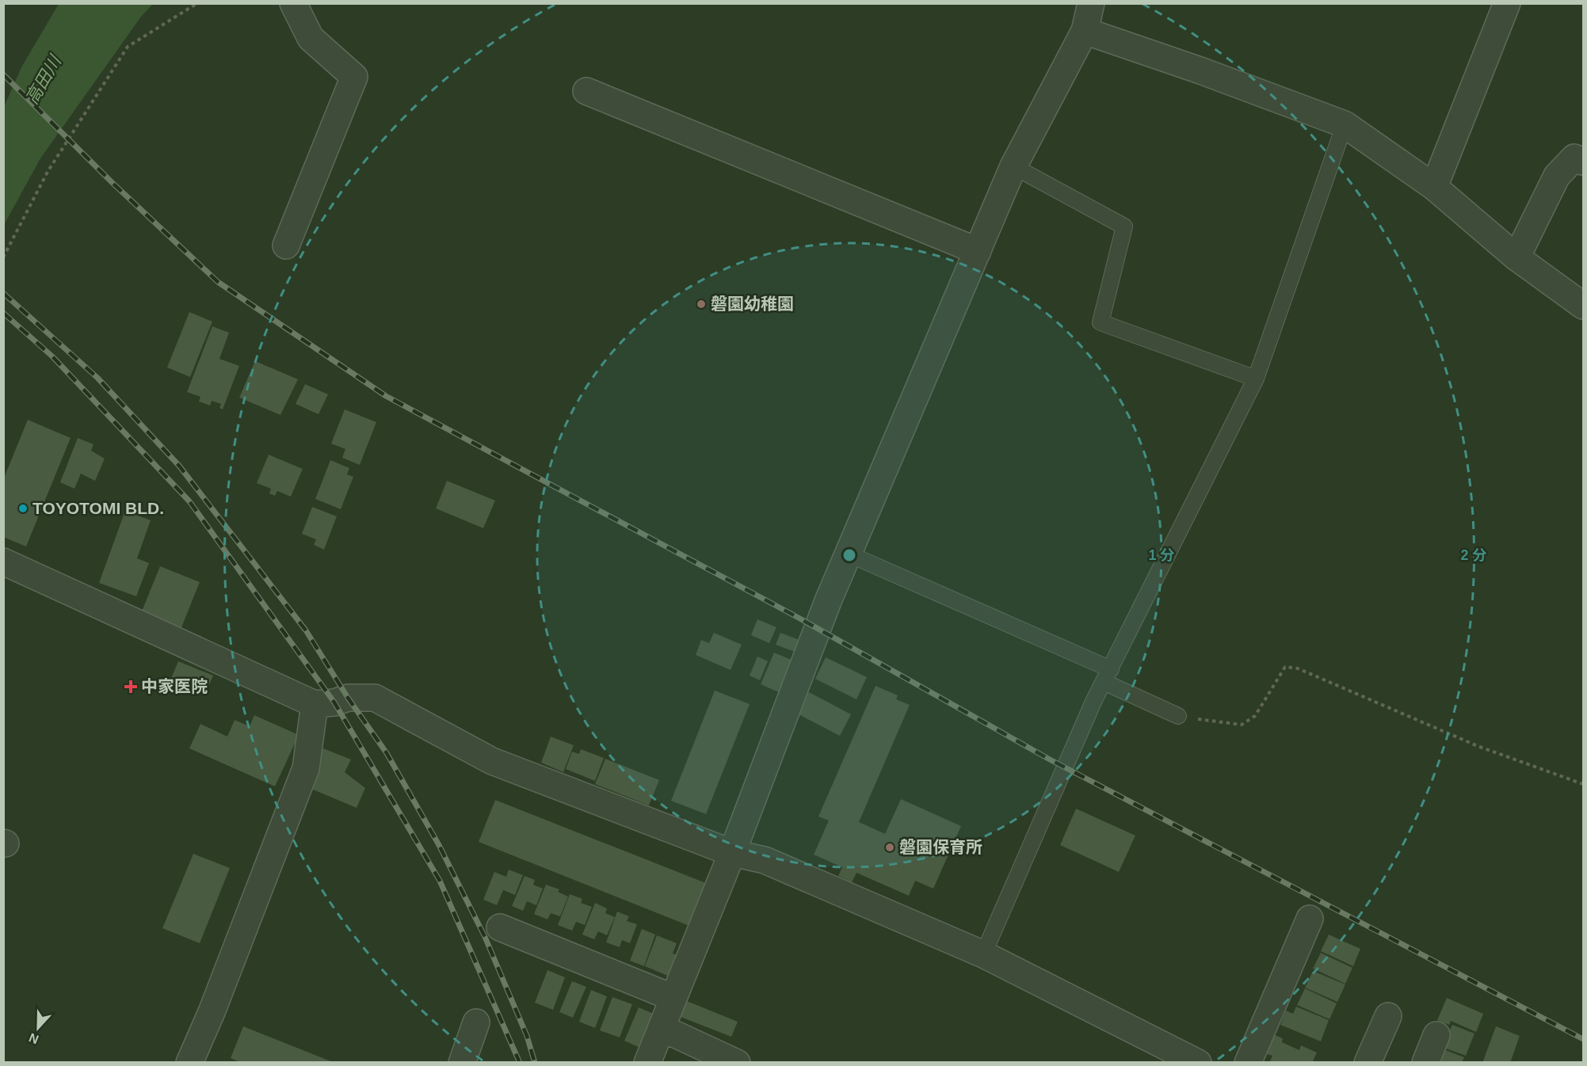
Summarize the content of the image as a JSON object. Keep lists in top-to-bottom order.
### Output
{
  "water": ["高田川"],
  "places": {
    "other": ["磐園幼稚園", "TOYOTOMI BLD.", "磐園保育所"],
    "health": ["中家医院"]
  },
  "north": "bottom",
  "rings": ["1 分", "2 分"]
}
